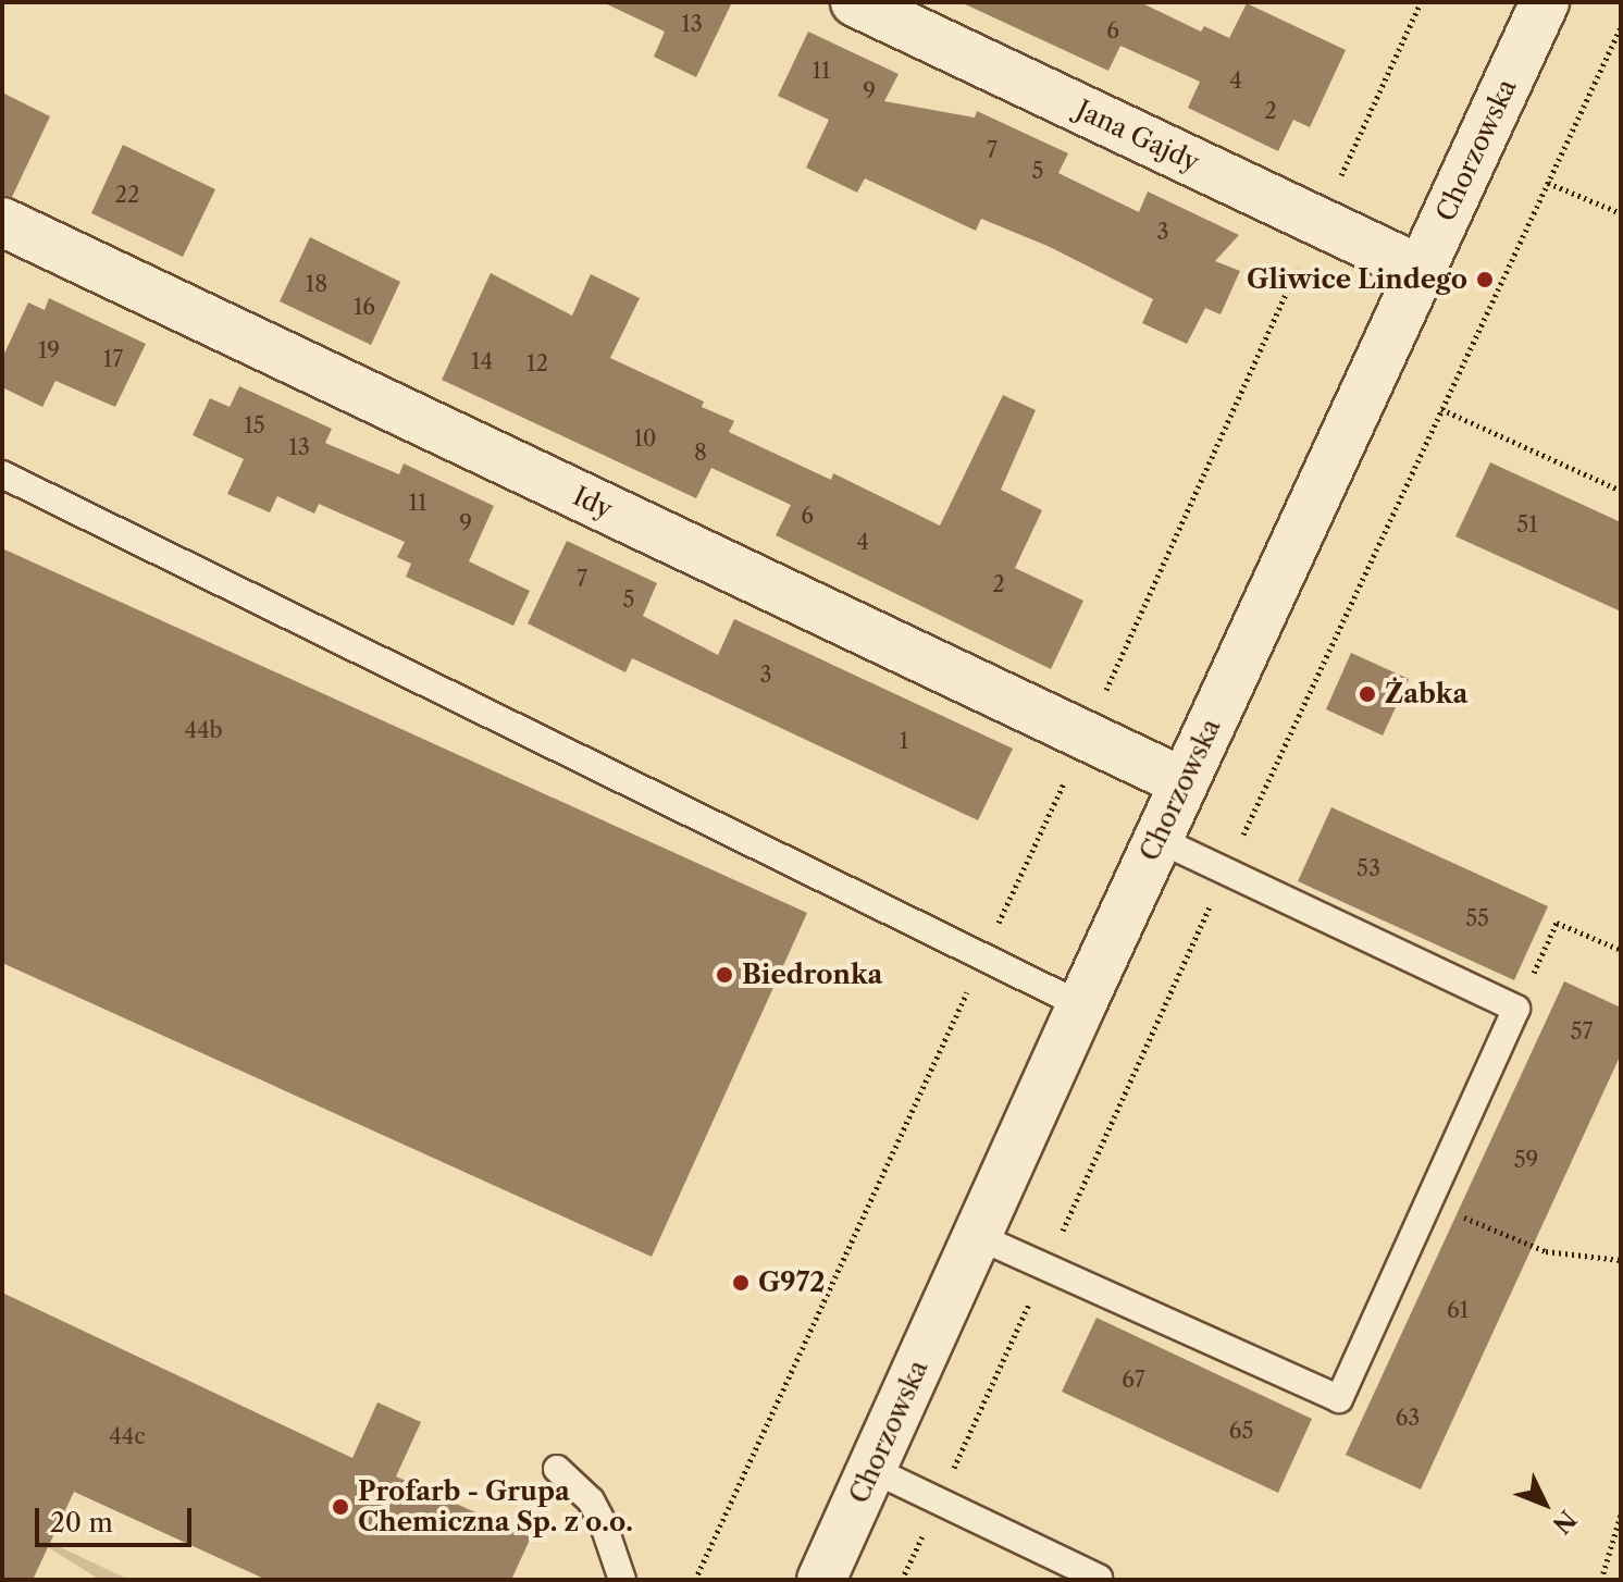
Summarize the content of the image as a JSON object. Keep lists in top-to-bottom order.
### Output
{
  "streets": {
    "street": ["Jana Gajdy", "Chorzowska", "Idy"]
  },
  "crossings": [
    ["Jana Gajdy", "Chorzowska"],
    ["Chorzowska", "Idy"]
  ],
  "places": [
    "Gliwice Lindego",
    "Żabka",
    "Biedronka",
    "G972",
    "Profarb - Grupa Chemiczna Sp. z o.o."
  ],
  "house_numbers": [
    "13",
    "6",
    "11",
    "4",
    "9",
    "2",
    "7",
    "5",
    "22",
    "3",
    "18",
    "16",
    "19",
    "17",
    "14",
    "12",
    "15",
    "10",
    "13",
    "8",
    "11",
    "6",
    "9",
    "51",
    "4",
    "7",
    "2",
    "5",
    "3",
    "44b",
    "1",
    "53",
    "55",
    "57",
    "59",
    "61",
    "67",
    "63",
    "65",
    "44c"
  ],
  "scale_bar": "20 m",
  "north": "bottom right"
}
